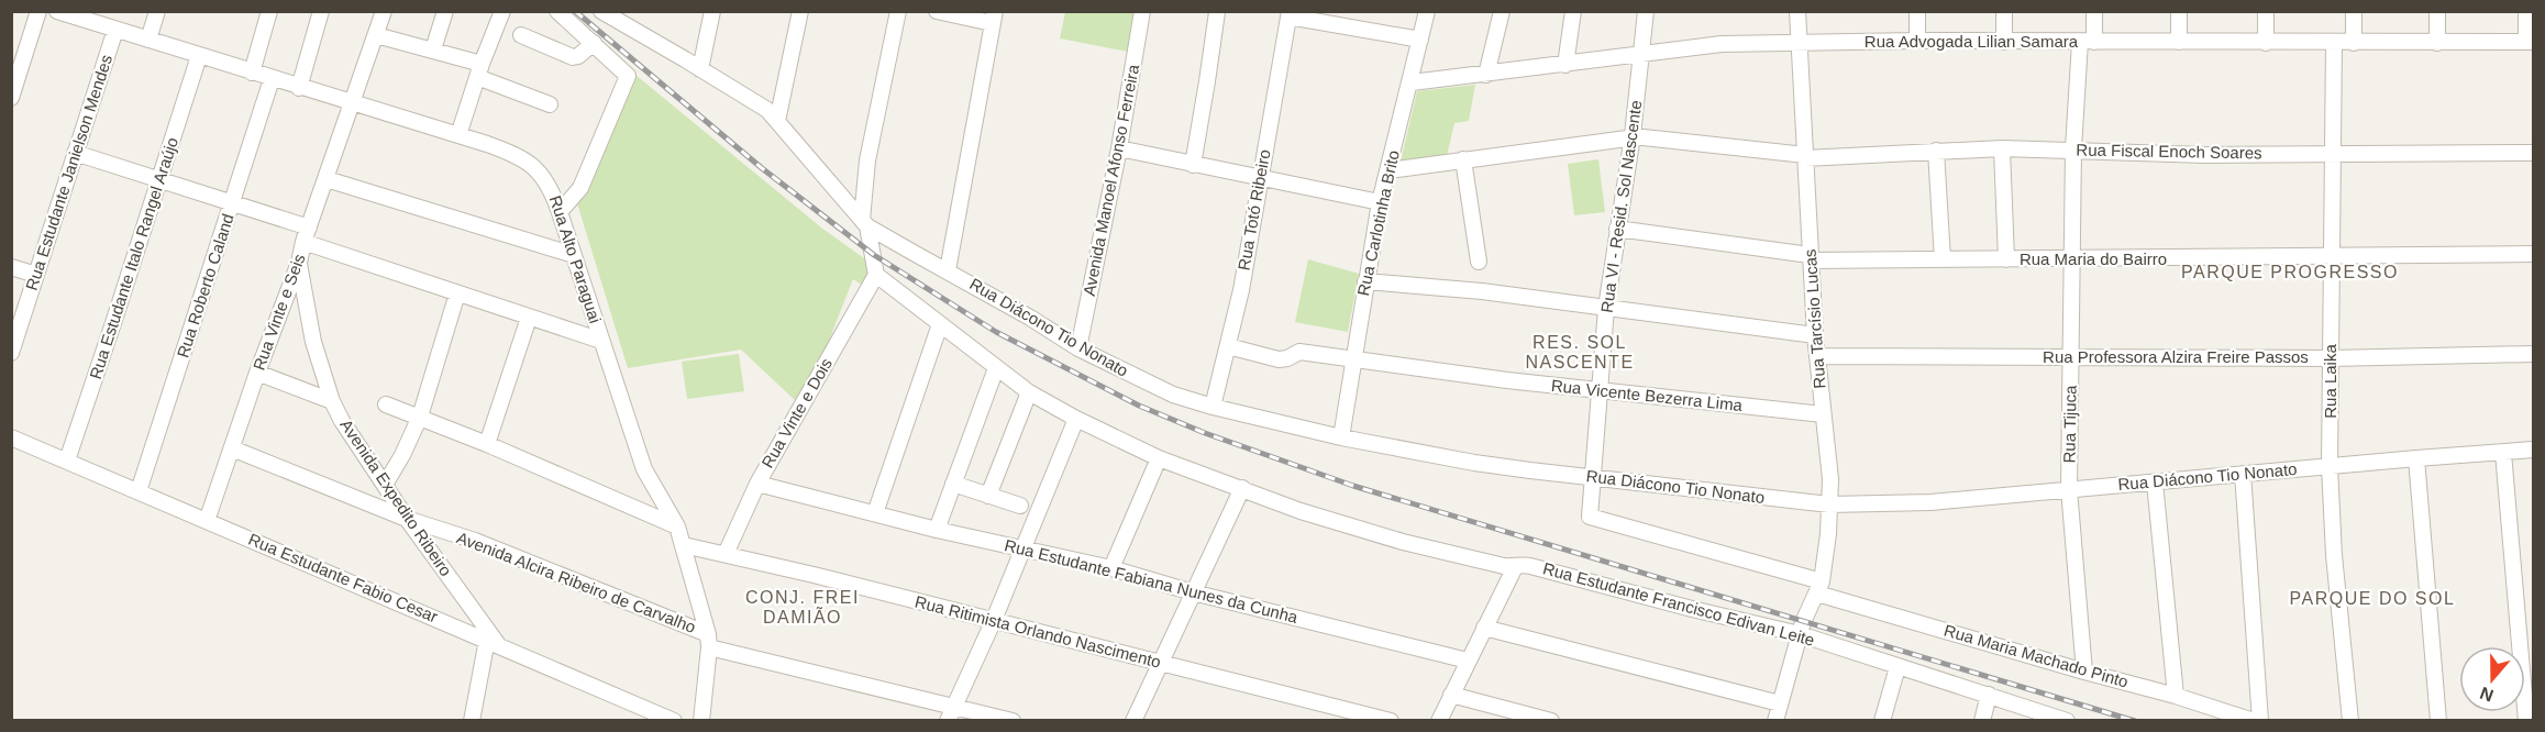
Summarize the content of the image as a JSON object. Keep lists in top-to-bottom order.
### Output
{
  "streets": {
    "street": [
      "Rua Advogada Lilian Samara",
      "Rua Fiscal Enoch Soares",
      "Rua Estudante Janielson Mendes",
      "Avenida Manoel Afonso Ferreira",
      "Rua VI - Resid. Sol Nascente",
      "Rua Totó Ribeiro",
      "Rua Carlotinha Brito",
      "Rua Estudante Italo Rangel Araújo",
      "Rua Alto Paraguai",
      "Rua Maria do Bairro",
      "Rua Roberto Caland",
      "Rua Vinte e Seis",
      "Rua Tarcísio Lucas",
      "Rua Diácono Tio Nonato",
      "Rua Professora Alzira Freire Passos",
      "Rua Laika",
      "Rua Vicente Bezerra Lima",
      "Rua Vinte e Dois",
      "Rua Tijuca",
      "Avenida Expedito Ribeiro",
      "Rua Estudante Fabio Cesar",
      "Rua Estudante Fabiana Nunes da Cunha",
      "Avenida Alcira Ribeiro de Carvalho",
      "Rua Estudante Francisco Edivan Leite",
      "Rua Ritimista Orlando Nascimento",
      "Rua Maria Machado Pinto"
    ]
  },
  "crossings": [
    ["Rua Advogada Lilian Samara", "Rua VI - Resid. Sol Nascente"],
    ["Rua Advogada Lilian Samara", "Rua Carlotinha Brito"],
    ["Rua Advogada Lilian Samara", "Rua Tarcísio Lucas"],
    ["Rua Advogada Lilian Samara", "Rua Laika"],
    ["Rua Advogada Lilian Samara", "Rua Tijuca"],
    ["Rua Fiscal Enoch Soares", "Rua VI - Resid. Sol Nascente"],
    ["Rua Fiscal Enoch Soares", "Rua Carlotinha Brito"],
    ["Rua Fiscal Enoch Soares", "Rua Tarcísio Lucas"],
    ["Rua Fiscal Enoch Soares", "Rua Laika"],
    ["Rua Fiscal Enoch Soares", "Rua Tijuca"],
    ["Rua Estudante Janielson Mendes", "Rua Alto Paraguai"],
    ["Avenida Manoel Afonso Ferreira", "Rua Diácono Tio Nonato"],
    ["Rua VI - Resid. Sol Nascente", "Rua Maria do Bairro"],
    ["Rua VI - Resid. Sol Nascente", "Rua Diácono Tio Nonato"],
    ["Rua VI - Resid. Sol Nascente", "Rua Vicente Bezerra Lima"],
    ["Rua VI - Resid. Sol Nascente", "Rua Maria Machado Pinto"],
    ["Rua Totó Ribeiro", "Rua Diácono Tio Nonato"],
    ["Rua Totó Ribeiro", "Rua Vicente Bezerra Lima"],
    ["Rua Carlotinha Brito", "Rua Diácono Tio Nonato"],
    ["Rua Carlotinha Brito", "Rua Vicente Bezerra Lima"],
    ["Rua Estudante Italo Rangel Araújo", "Rua Alto Paraguai"],
    ["Rua Estudante Italo Rangel Araújo", "Rua Estudante Fabio Cesar"],
    ["Rua Alto Paraguai", "Rua Roberto Caland"],
    ["Rua Alto Paraguai", "Rua Vinte e Seis"],
    ["Rua Alto Paraguai", "Avenida Alcira Ribeiro de Carvalho"],
    ["Rua Alto Paraguai", "Rua Ritimista Orlando Nascimento"],
    ["Rua Maria do Bairro", "Rua Tarcísio Lucas"],
    ["Rua Maria do Bairro", "Rua Laika"],
    ["Rua Maria do Bairro", "Rua Tijuca"],
    ["Rua Roberto Caland", "Rua Estudante Fabio Cesar"],
    ["Rua Vinte e Seis", "Avenida Expedito Ribeiro"],
    ["Rua Vinte e Seis", "Rua Estudante Fabio Cesar"],
    ["Rua Vinte e Seis", "Avenida Alcira Ribeiro de Carvalho"],
    ["Rua Tarcísio Lucas", "Rua Diácono Tio Nonato"],
    ["Rua Tarcísio Lucas", "Rua Professora Alzira Freire Passos"],
    ["Rua Tarcísio Lucas", "Rua Vicente Bezerra Lima"],
    ["Rua Tarcísio Lucas", "Rua Estudante Francisco Edivan Leite"],
    ["Rua Tarcísio Lucas", "Rua Maria Machado Pinto"],
    ["Rua Diácono Tio Nonato", "Rua Laika"],
    ["Rua Diácono Tio Nonato", "Rua Vinte e Dois"],
    ["Rua Diácono Tio Nonato", "Rua Tijuca"],
    ["Rua Diácono Tio Nonato", "Rua Estudante Francisco Edivan Leite"],
    ["Rua Professora Alzira Freire Passos", "Rua Laika"],
    ["Rua Professora Alzira Freire Passos", "Rua Tijuca"],
    ["Rua Vinte e Dois", "Rua Estudante Fabiana Nunes da Cunha"],
    ["Rua Vinte e Dois", "Rua Estudante Francisco Edivan Leite"],
    ["Rua Vinte e Dois", "Rua Ritimista Orlando Nascimento"],
    ["Rua Tijuca", "Rua Maria Machado Pinto"],
    ["Avenida Expedito Ribeiro", "Rua Estudante Fabio Cesar"],
    ["Avenida Expedito Ribeiro", "Avenida Alcira Ribeiro de Carvalho"]
  ],
  "districts": [
    "PARQUE PROGRESSO",
    "RES. SOL NASCENTE",
    "CONJ. FREI DAMIÃO",
    "PARQUE DO SOL"
  ],
  "north": "bottom"
}
